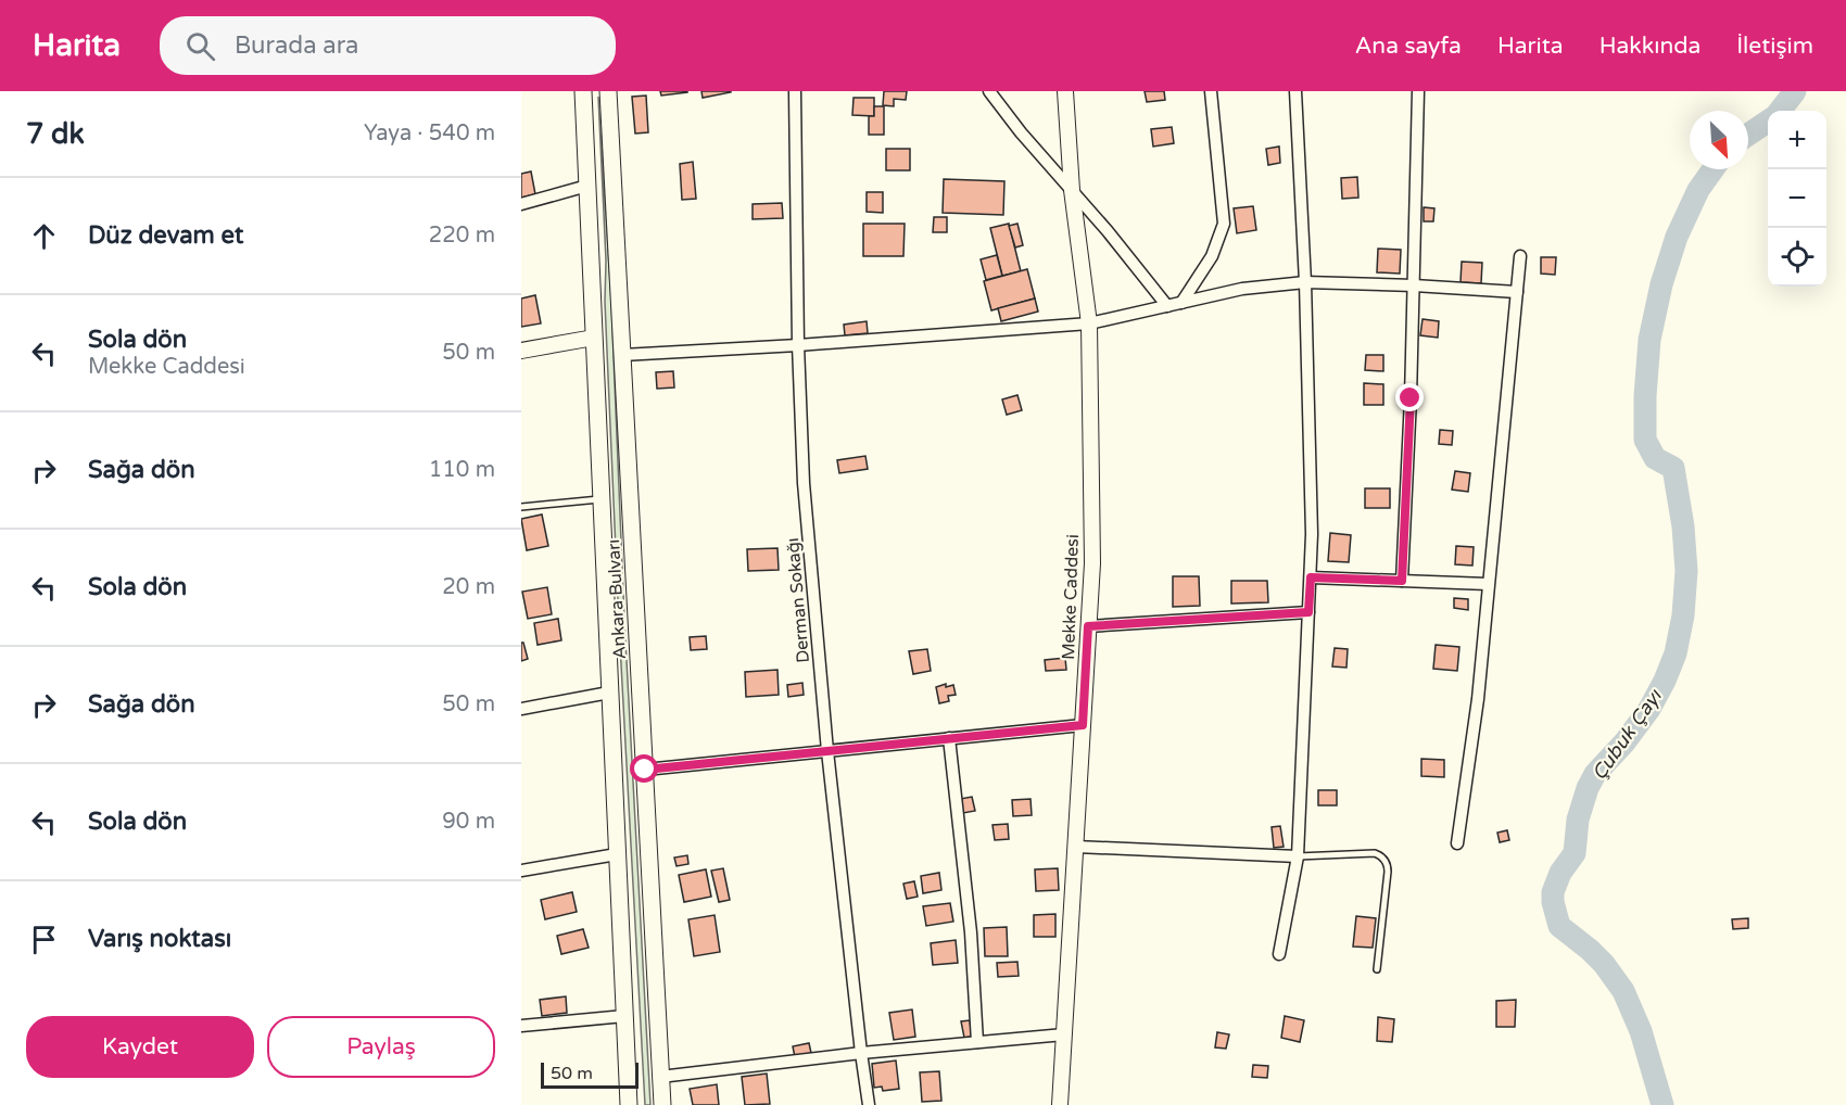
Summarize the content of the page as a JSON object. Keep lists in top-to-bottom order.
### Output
{
  "streets": {
    "main road": ["Ankara Bulvarı"],
    "street": ["Mekke Caddesi", "Derman Sokağı"]
  },
  "water": ["Çubuk Çayı"],
  "scale_bar": "50 m",
  "north": "bottom right",
  "page": {
    "header": "Harita",
    "search": "Burada ara",
    "nav": [
      "Ana sayfa",
      "Harita",
      "Hakkında",
      "İletişim"
    ],
    "heading": ["7 dk", "Yaya · 540 m"],
    "map_buttons": ["+", "−"],
    "list": [
      ["Düz devam et", "220 m"],
      ["Sola dön", "Mekke Caddesi", "50 m"],
      ["Sağa dön", "110 m"],
      ["Sola dön", "20 m"],
      ["Sağa dön", "50 m"],
      ["Sola dön", "90 m"],
      "Varış noktası"
    ],
    "buttons": ["Kaydet", "Paylaş"],
    "scale": "50 m"
  }
}
